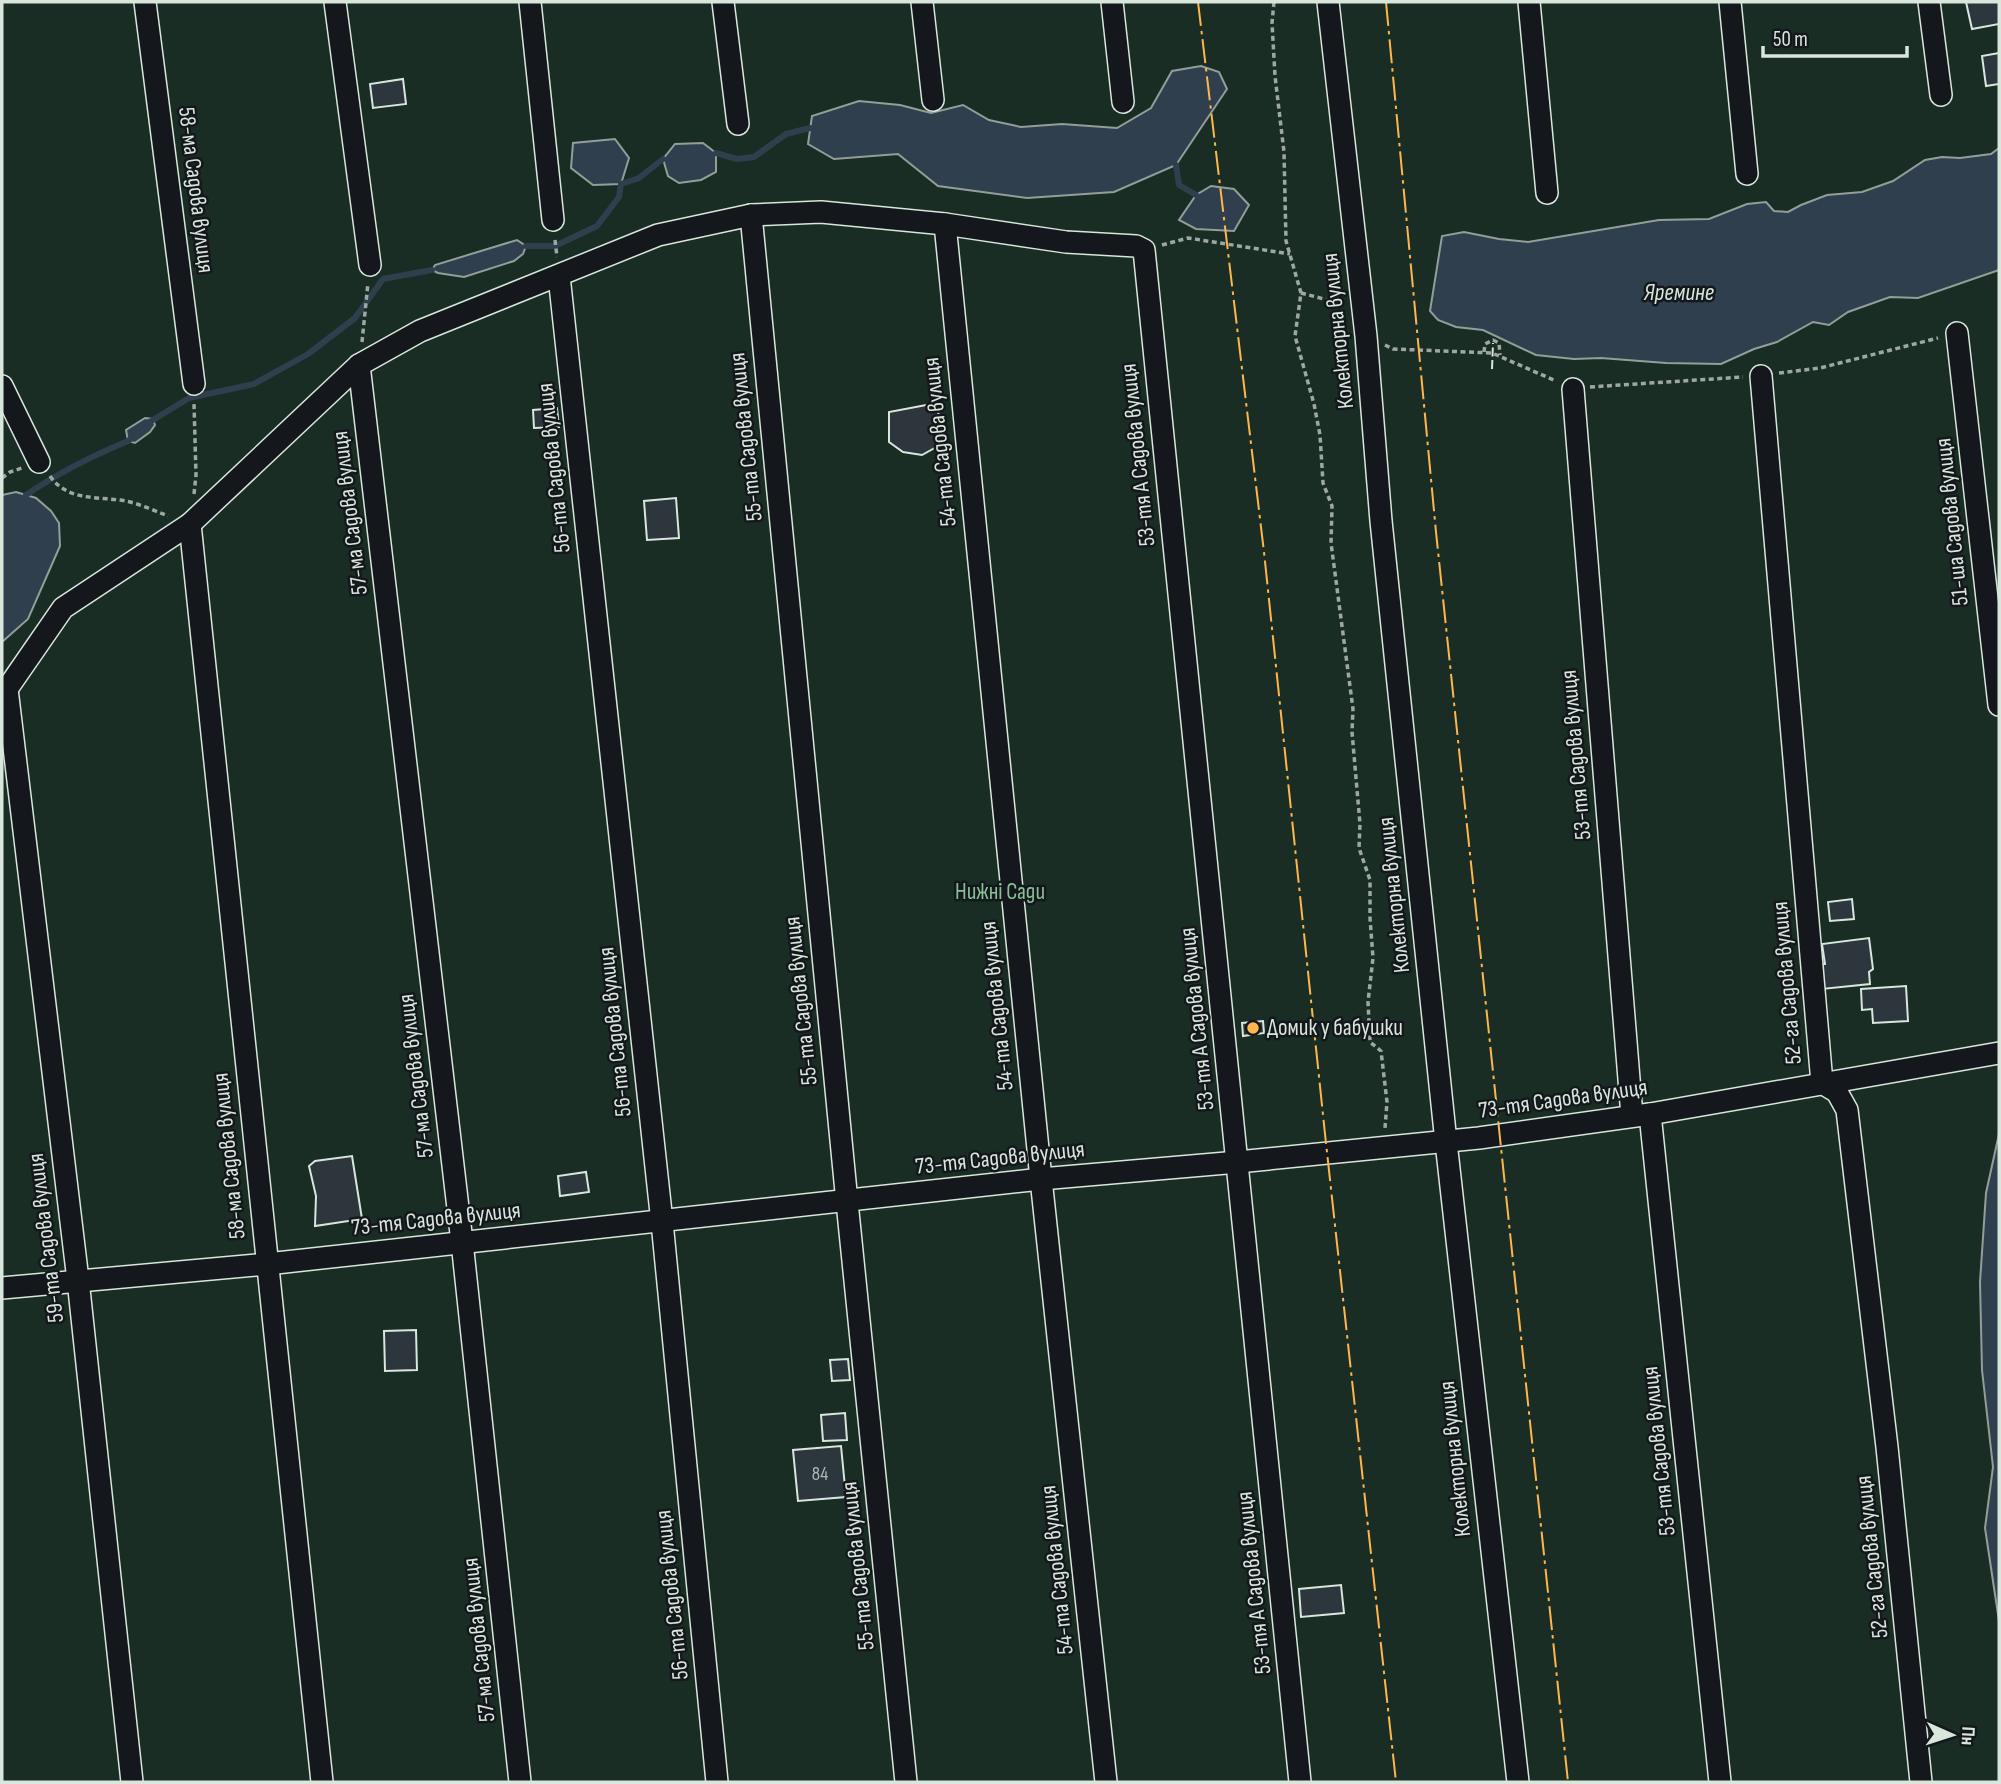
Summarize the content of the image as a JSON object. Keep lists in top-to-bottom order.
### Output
{
  "streets": {
    "street": [
      "58-ма Садова вулиця",
      "Колекторна вулиця",
      "55-та Садова вулиця",
      "54-та Садова вулиця",
      "53-тя А Садова вулиця",
      "56-та Садова вулиця",
      "57-ма Садова вулиця",
      "51-ша Садова вулиця",
      "53-тя Садова вулиця",
      "52-га Садова вулиця",
      "73-тя Садова вулиця",
      "59-та Садова вулиця"
    ]
  },
  "crossings": [
    ["58-ма Садова вулиця", "73-тя Садова вулиця"],
    ["Колекторна вулиця", "73-тя Садова вулиця"],
    ["55-та Садова вулиця", "73-тя Садова вулиця"],
    ["54-та Садова вулиця", "73-тя Садова вулиця"],
    ["53-тя А Садова вулиця", "73-тя Садова вулиця"],
    ["56-та Садова вулиця", "73-тя Садова вулиця"],
    ["57-ма Садова вулиця", "73-тя Садова вулиця"],
    ["53-тя Садова вулиця", "73-тя Садова вулиця"],
    ["52-га Садова вулиця", "73-тя Садова вулиця"],
    ["73-тя Садова вулиця", "59-та Садова вулиця"]
  ],
  "water": ["Яремине"],
  "parks": ["Нижні Сади"],
  "places": ["Домик у бабушки"],
  "house_numbers": ["84"],
  "scale_bar": "50 m",
  "north": "right"
}
